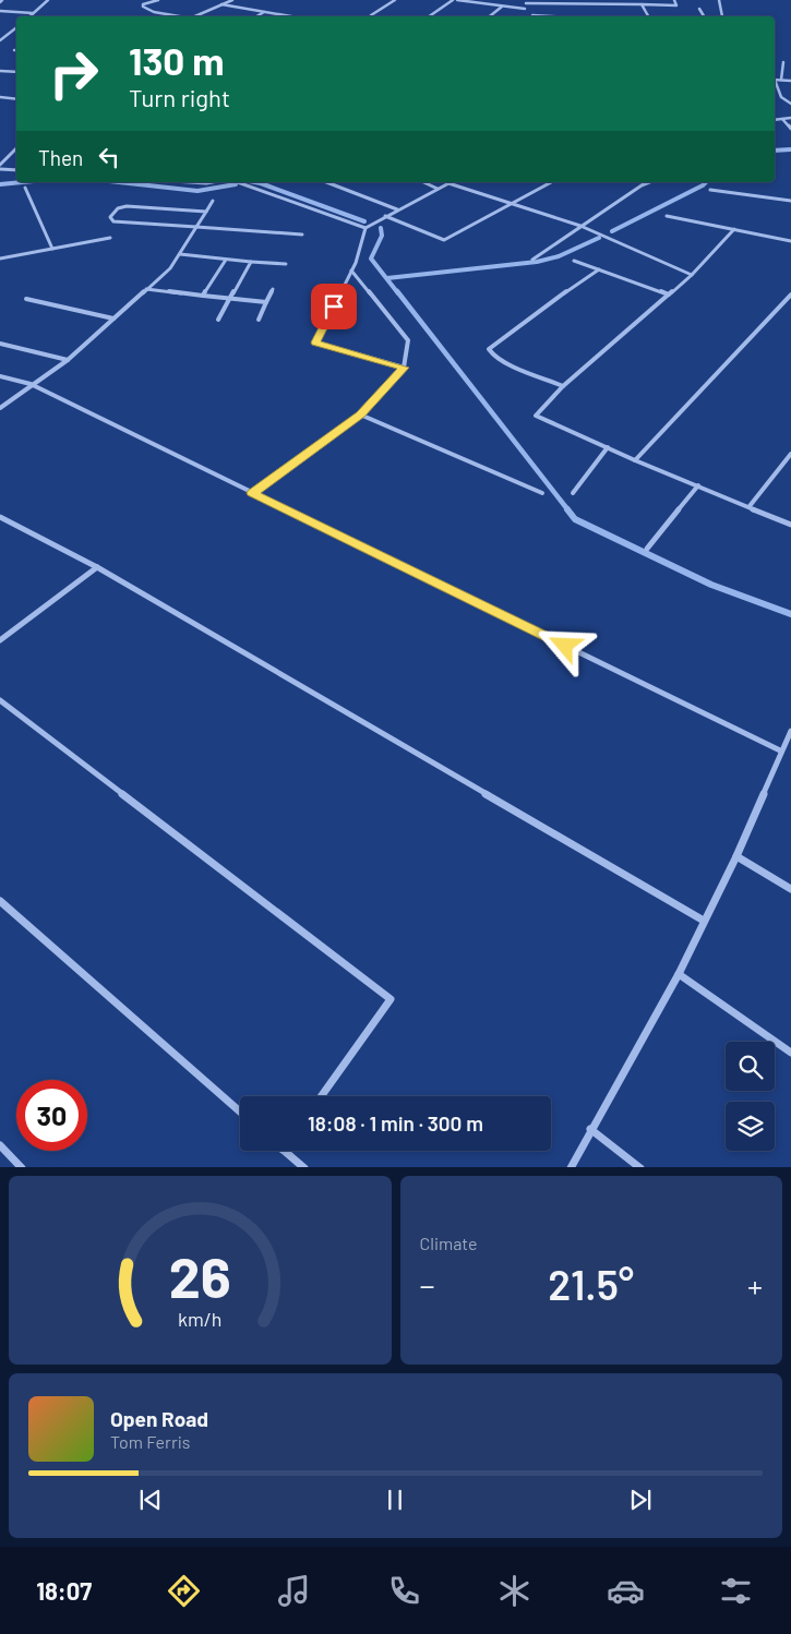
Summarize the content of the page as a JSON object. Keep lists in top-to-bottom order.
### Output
{
  "page": {
    "turn": ["130 m", "Turn right"],
    "then": "Then",
    "limit": "30",
    "trip": "18:08 · 1 min · 300 m",
    "tile": "Climate",
    "heat": ["−", "21.5°", "+"],
    "song": ["Open Road", "Tom Ferris"],
    "tabs": "18:07",
    "gauge": ["26", "km/h"]
  }
}
